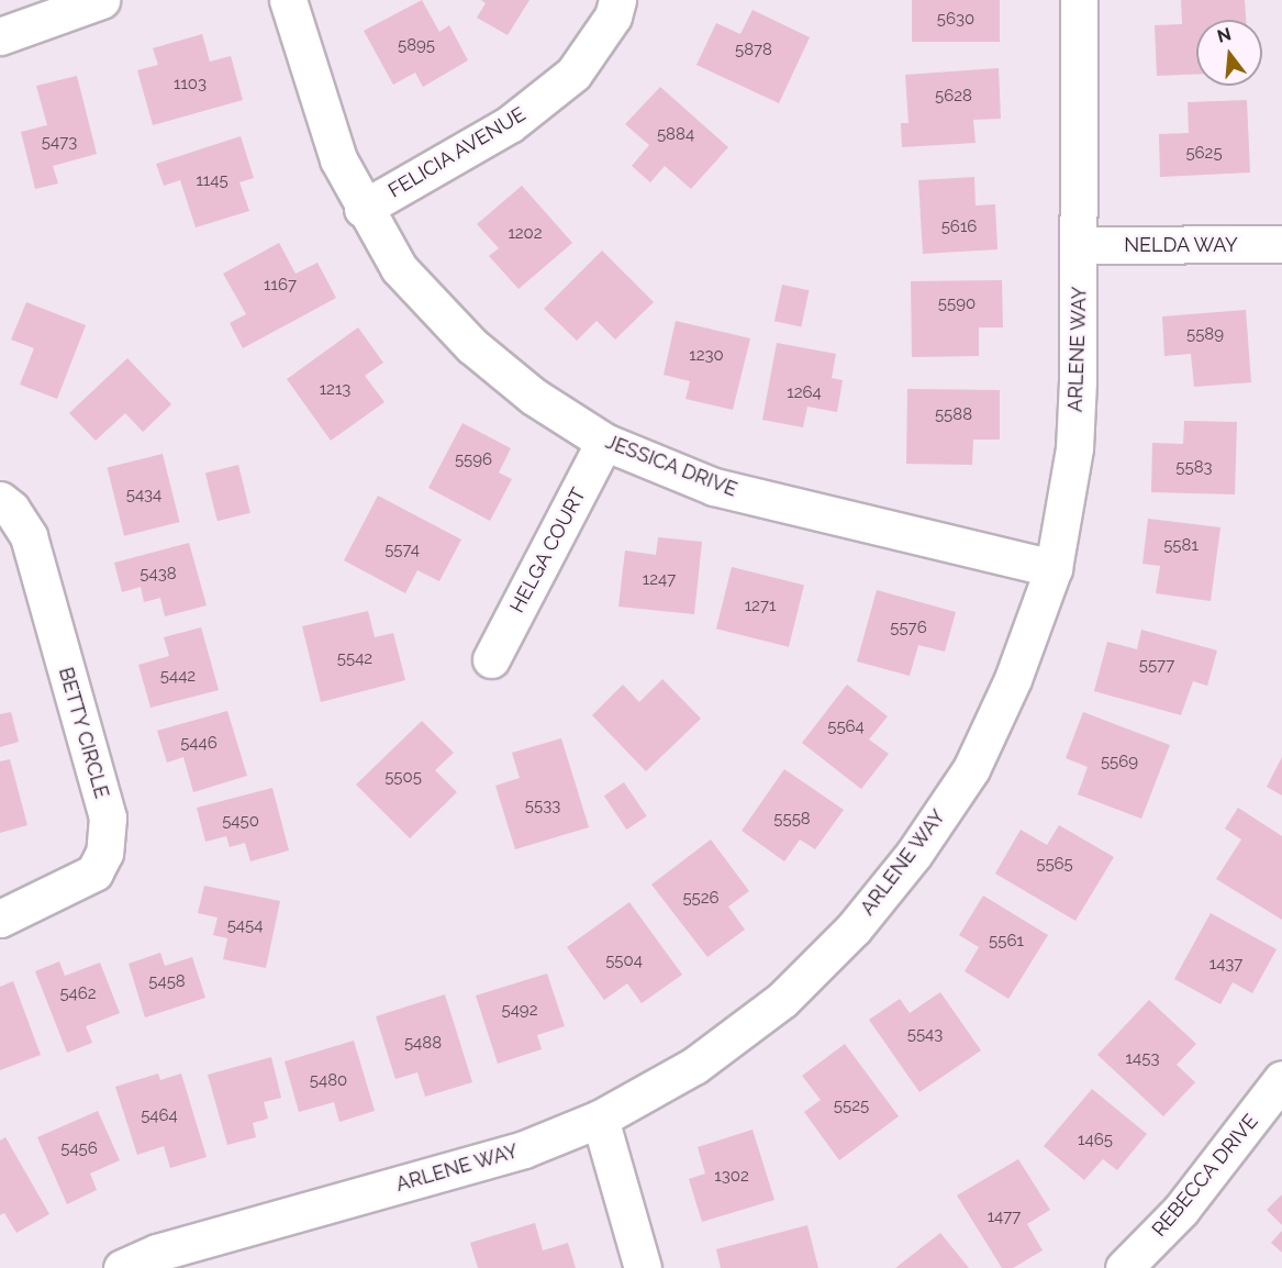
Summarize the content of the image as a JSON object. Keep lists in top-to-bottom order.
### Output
{
  "streets": {
    "street": [
      "FELICIA AVENUE",
      "NELDA WAY",
      "ARLENE WAY",
      "JESSICA DRIVE",
      "HELGA COURT",
      "BETTY CIRCLE",
      "REBECCA DRIVE"
    ]
  },
  "crossings": [
    ["FELICIA AVENUE", "JESSICA DRIVE"],
    ["NELDA WAY", "ARLENE WAY"],
    ["ARLENE WAY", "JESSICA DRIVE"],
    ["JESSICA DRIVE", "HELGA COURT"]
  ],
  "house_numbers": [
    "5630",
    "5895",
    "5878",
    "1103",
    "5628",
    "5884",
    "5473",
    "5625",
    "1145",
    "5616",
    "1202",
    "1167",
    "5590",
    "5589",
    "1230",
    "1213",
    "1264",
    "5588",
    "5596",
    "5583",
    "5434",
    "5581",
    "5574",
    "5438",
    "1247",
    "1271",
    "5576",
    "5542",
    "5577",
    "5442",
    "5564",
    "5446",
    "5569",
    "5505",
    "5533",
    "5558",
    "5450",
    "5565",
    "5526",
    "5454",
    "5561",
    "5504",
    "1437",
    "5458",
    "5462",
    "5492",
    "5543",
    "5488",
    "1453",
    "5480",
    "5525",
    "5464",
    "1465",
    "5456",
    "1302",
    "1477"
  ],
  "north": "top"
}
